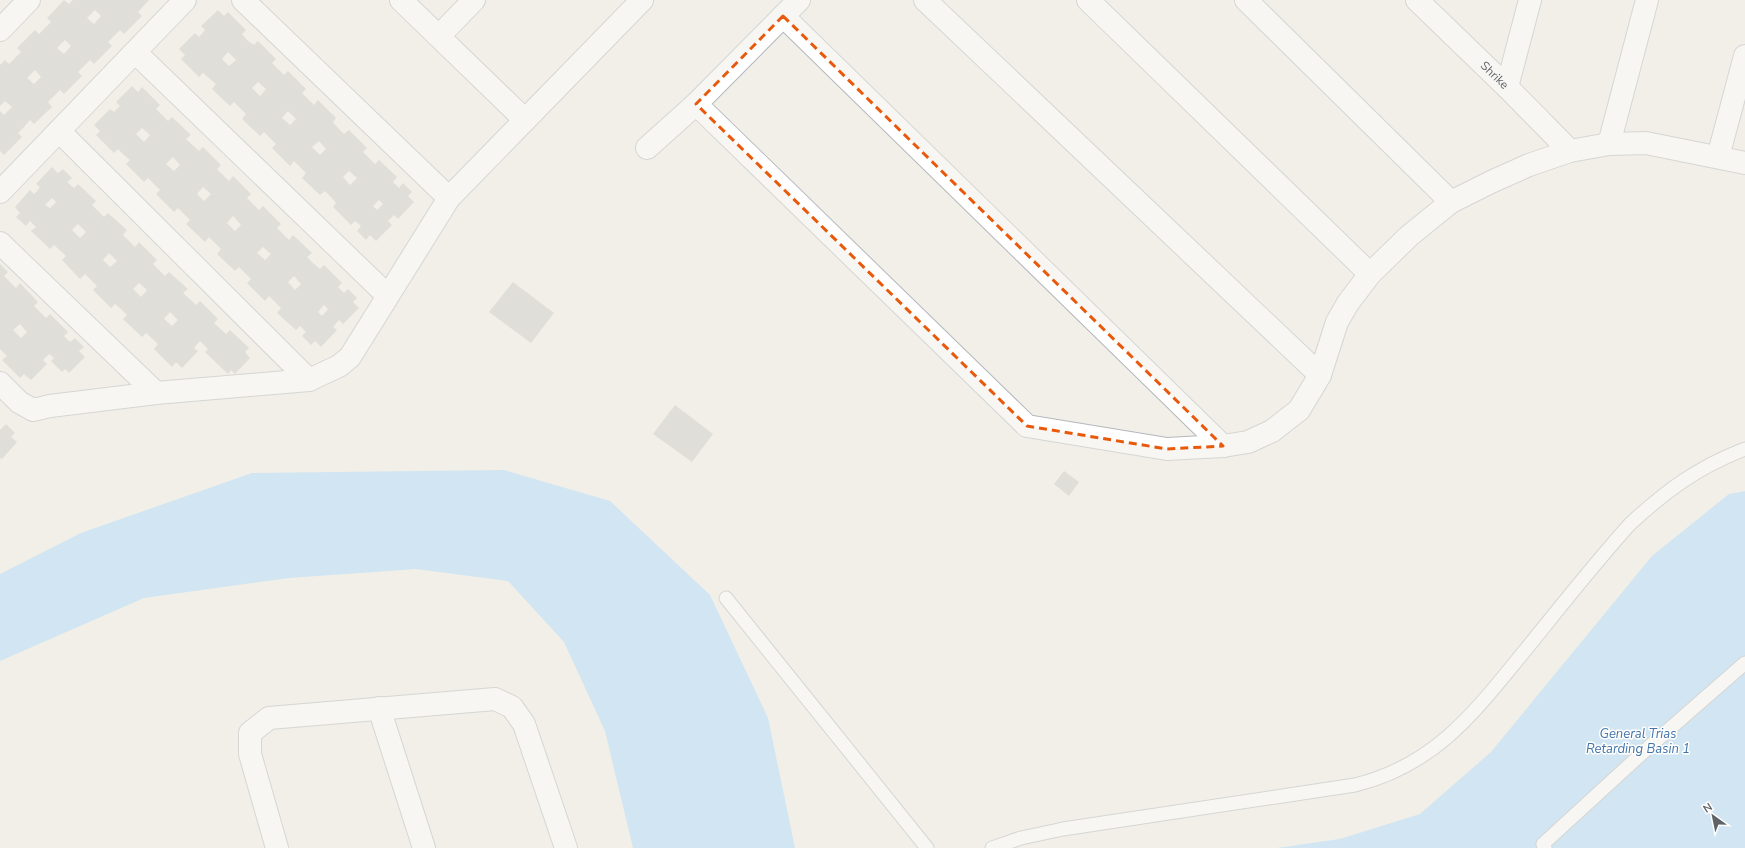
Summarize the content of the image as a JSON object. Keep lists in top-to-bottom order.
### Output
{
  "streets": {
    "street": ["Shrike"]
  },
  "water": ["General Trias Retarding Basin 1"],
  "north": "top left"
}
